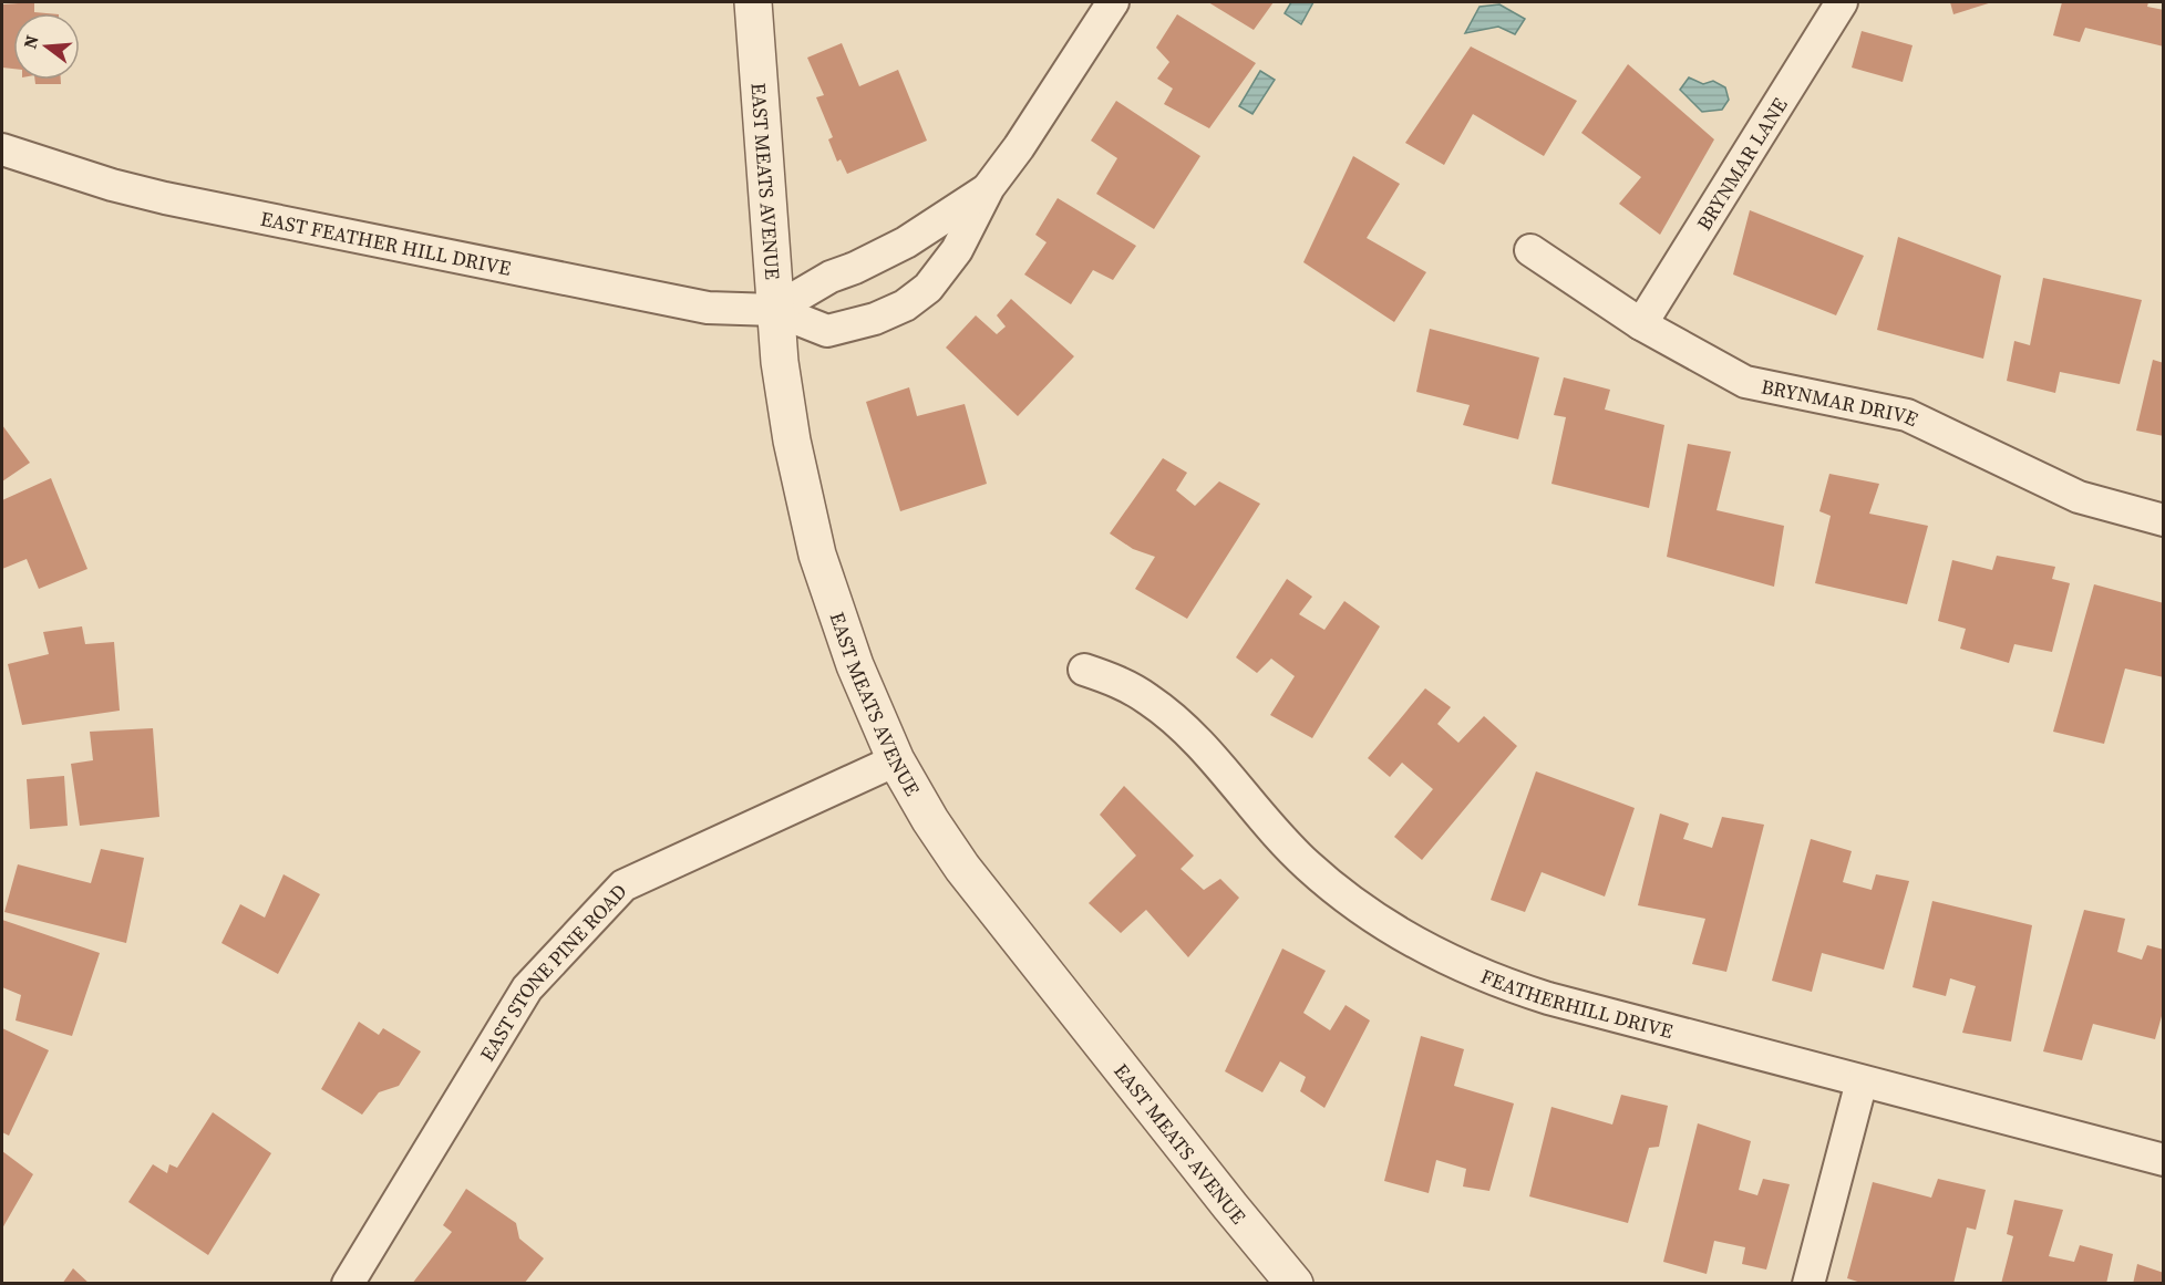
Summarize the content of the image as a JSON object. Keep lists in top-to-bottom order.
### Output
{
  "streets": {
    "street": [
      "BRYNMAR LANE",
      "EAST MEATS AVENUE",
      "EAST FEATHER HILL DRIVE",
      "BRYNMAR DRIVE",
      "EAST STONE PINE ROAD",
      "FEATHERHILL DRIVE"
    ]
  },
  "crossings": [
    ["BRYNMAR LANE", "BRYNMAR DRIVE"],
    ["EAST MEATS AVENUE", "EAST FEATHER HILL DRIVE"],
    ["EAST MEATS AVENUE", "EAST STONE PINE ROAD"]
  ],
  "north": "left"
}
